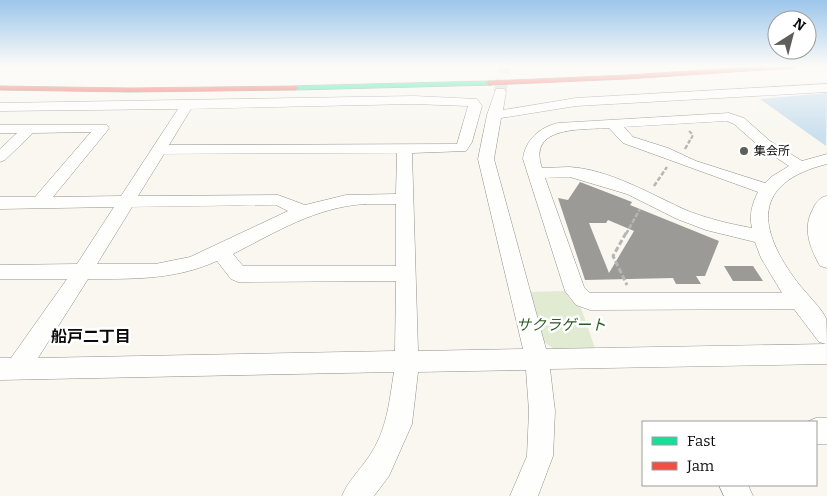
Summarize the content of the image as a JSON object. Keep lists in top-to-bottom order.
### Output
{
  "districts": ["船戸二丁目"],
  "parks": ["サクラゲート"],
  "places": ["集会所"],
  "legend": ["Fast", "Jam"],
  "north": "top right"
}
